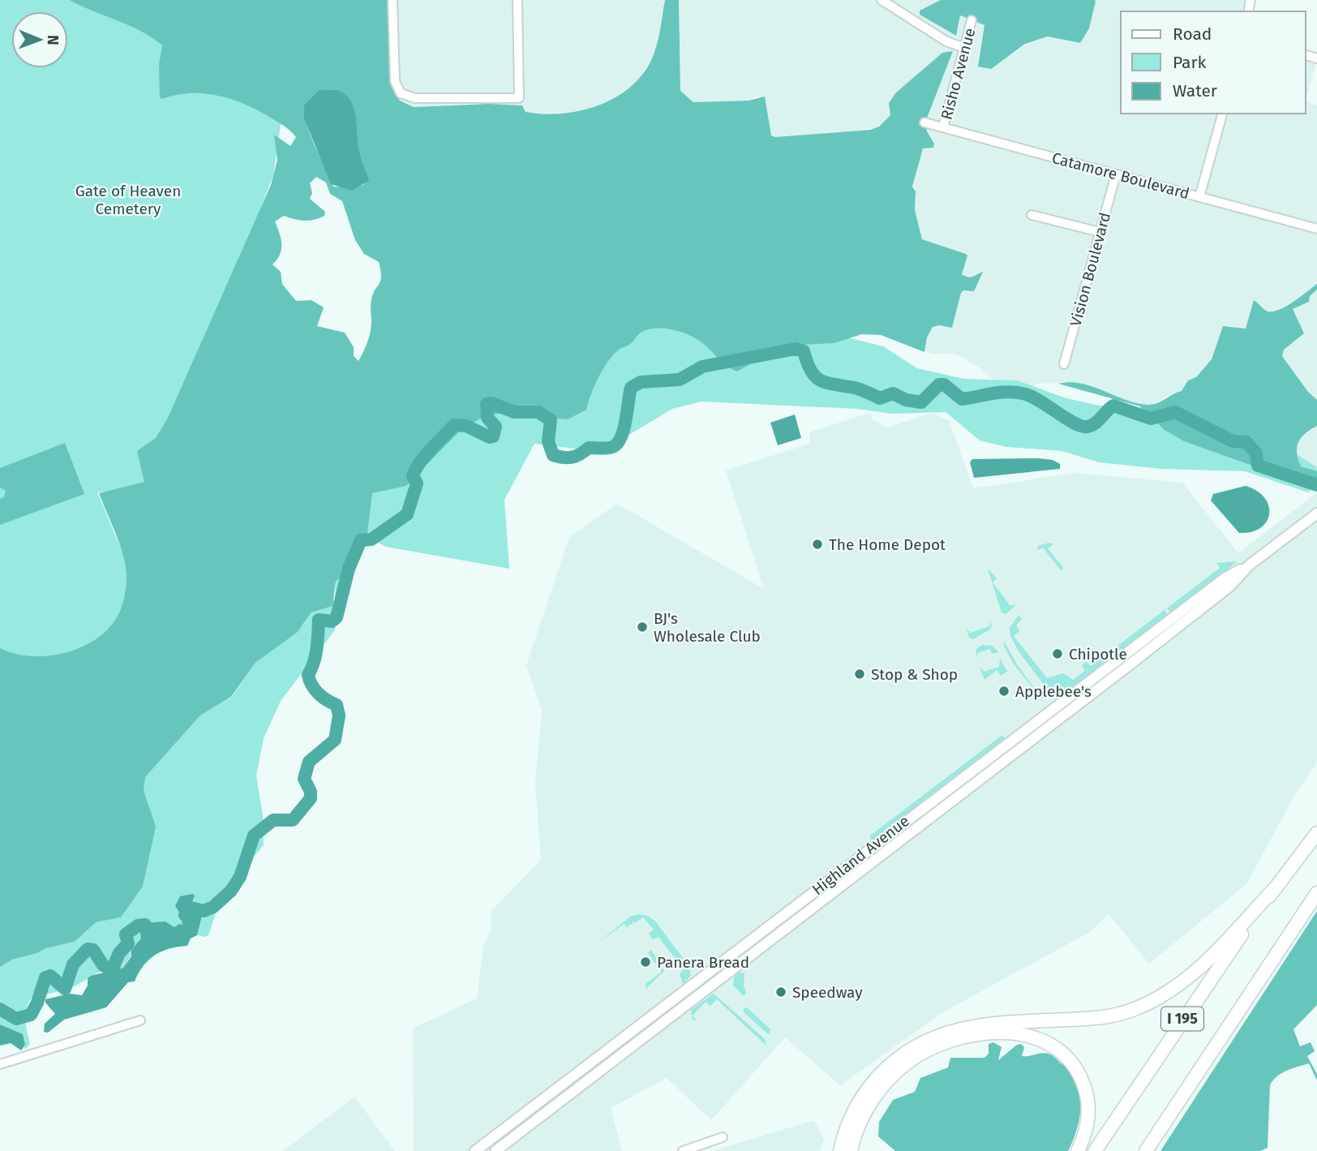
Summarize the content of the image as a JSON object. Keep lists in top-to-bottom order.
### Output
{
  "streets": {
    "highway": ["I 195"],
    "main road": ["Highland Avenue"],
    "street": ["Risho Avenue", "Catamore Boulevard", "Vision Boulevard"]
  },
  "crossings": [
    ["Risho Avenue", "Catamore Boulevard"],
    ["Catamore Boulevard", "Vision Boulevard"]
  ],
  "parks": ["Gate of Heaven Cemetery"],
  "places": [
    "The Home Depot",
    "BJ's Wholesale Club",
    "Chipotle",
    "Stop & Shop",
    "Applebee's",
    "Panera Bread",
    "Speedway"
  ],
  "legend": ["Road", "Park", "Water"],
  "north": "right"
}
